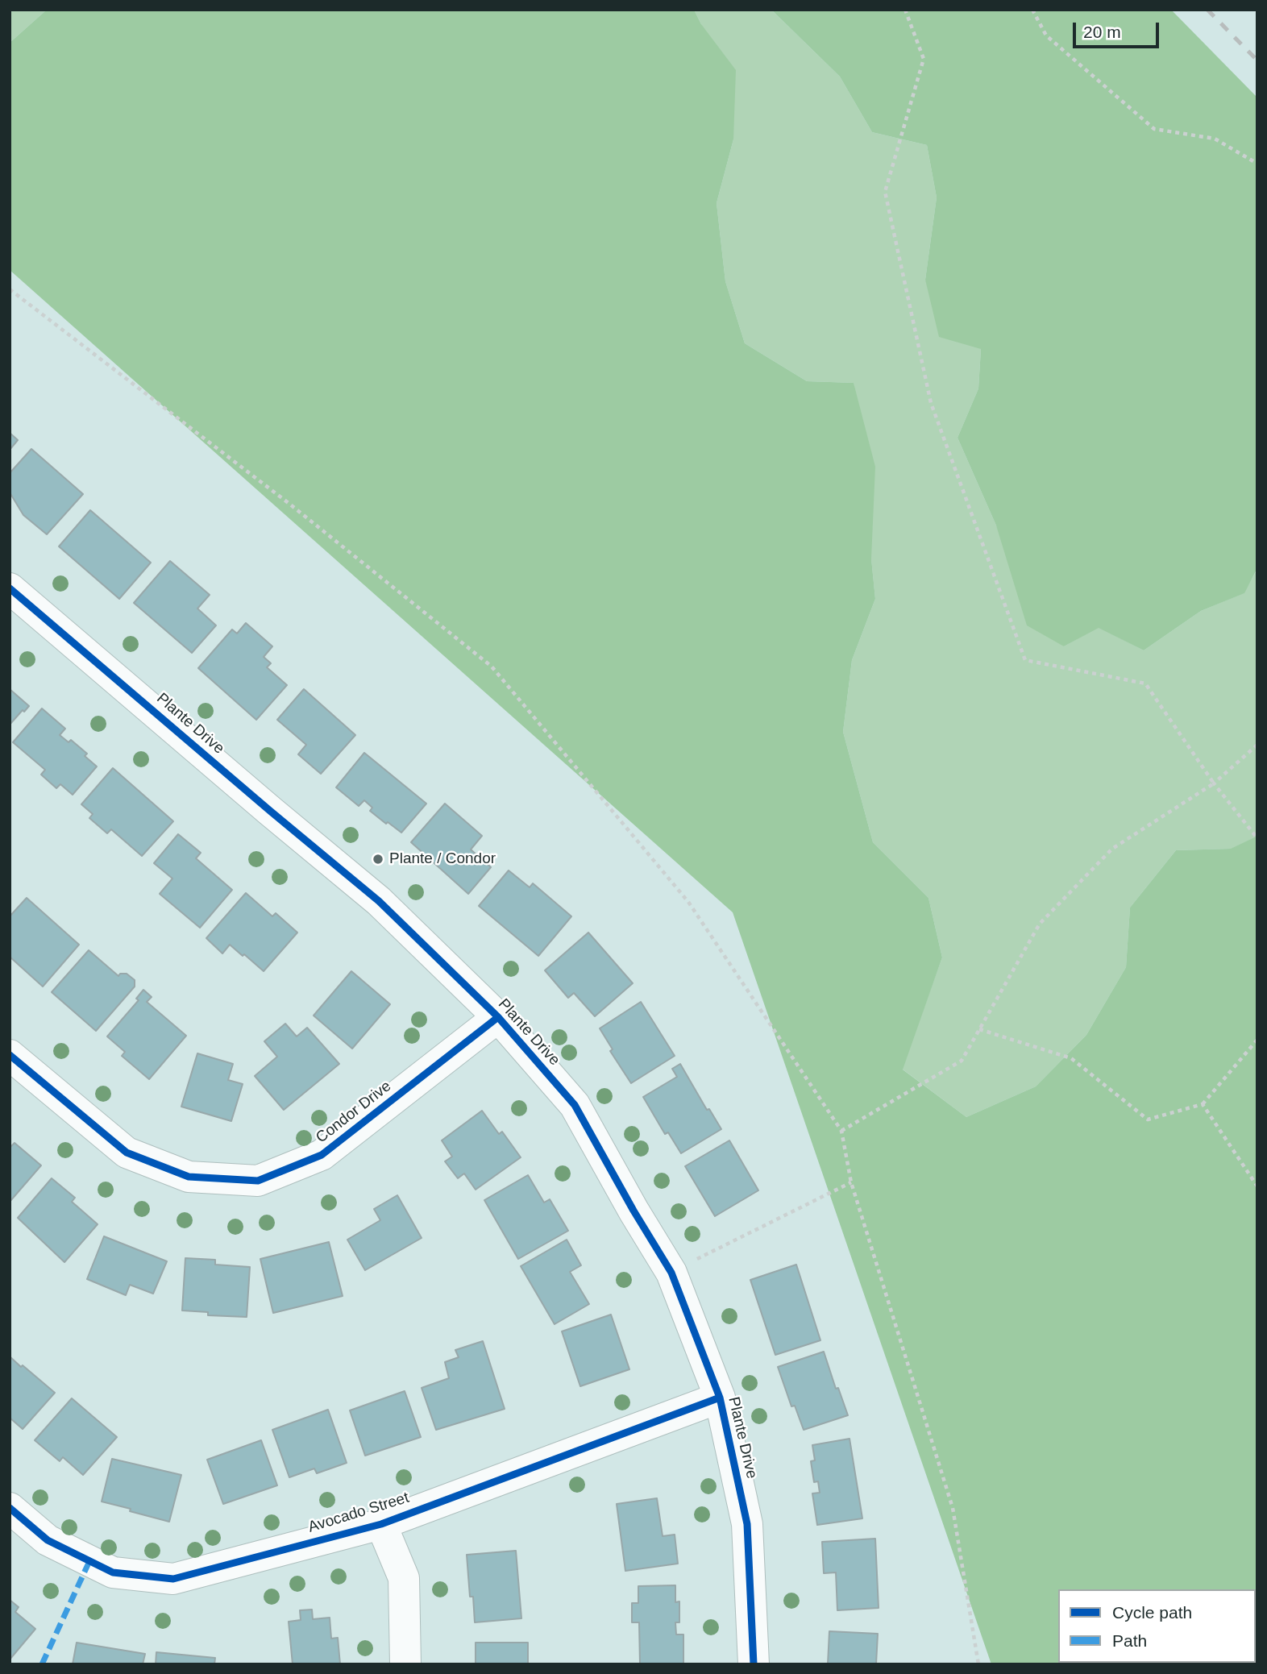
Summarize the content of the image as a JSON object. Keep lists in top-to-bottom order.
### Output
{
  "streets": {
    "street": ["Plante Drive", "Condor Drive", "Avocado Street"]
  },
  "crossings": [
    ["Plante Drive", "Condor Drive"],
    ["Plante Drive", "Avocado Street"]
  ],
  "places": ["Plante / Condor"],
  "legend": ["Cycle path", "Path"],
  "scale_bar": "20 m"
}
